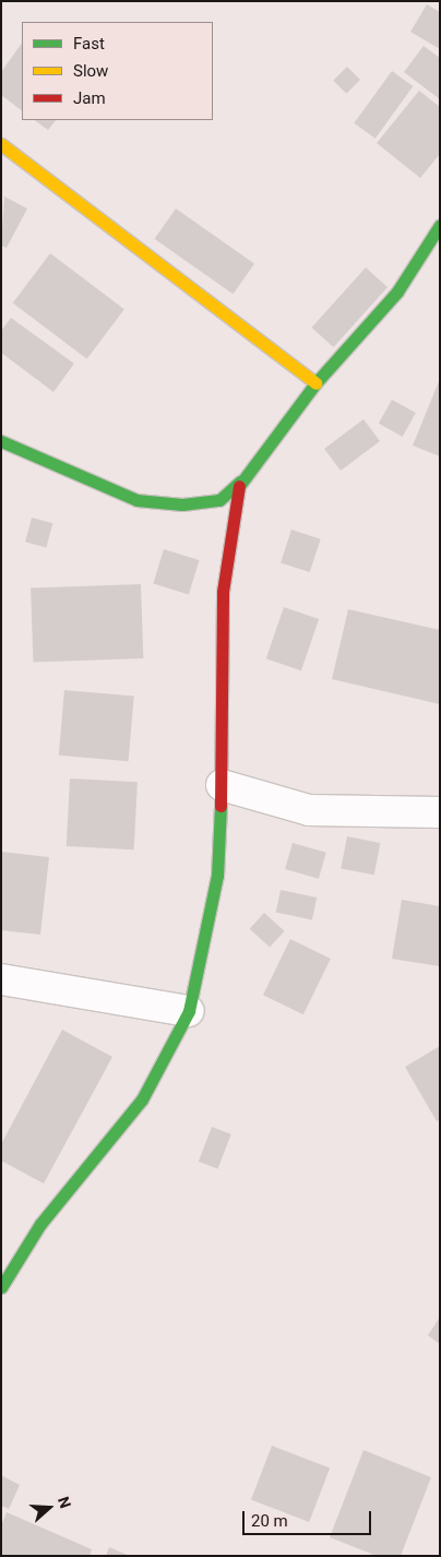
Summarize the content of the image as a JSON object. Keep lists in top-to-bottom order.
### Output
{
  "legend": ["Fast", "Slow", "Jam"],
  "scale_bar": "20 m",
  "north": "right"
}
